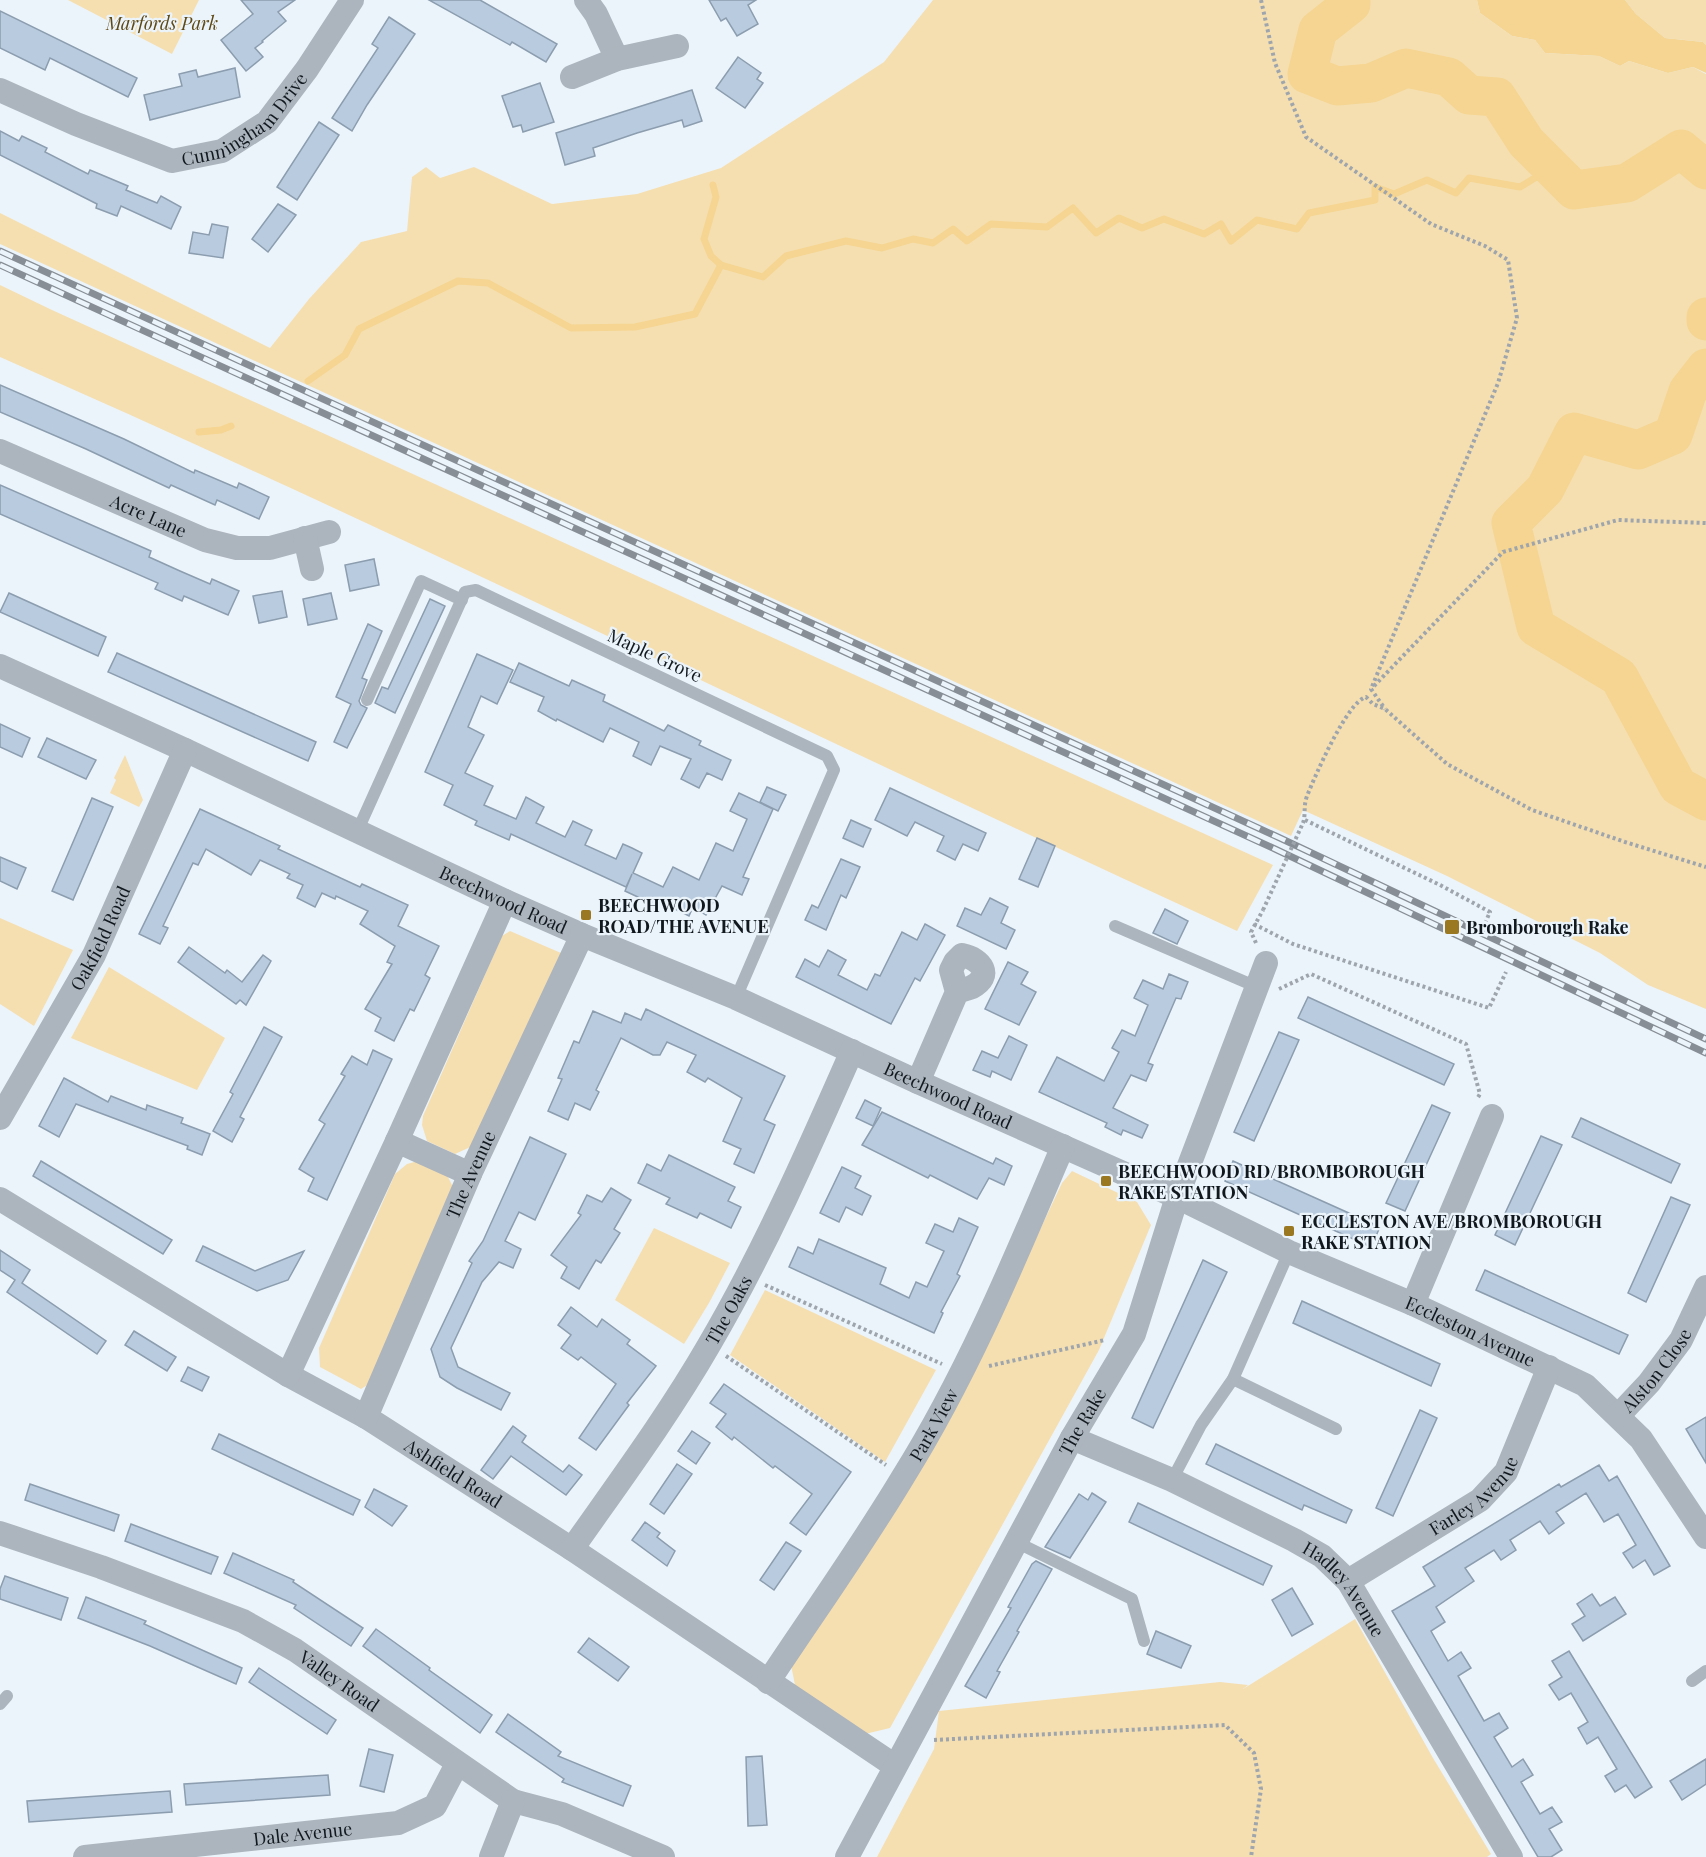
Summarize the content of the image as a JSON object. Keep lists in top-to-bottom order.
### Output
{
  "streets": {
    "street": [
      "Cunningham Drive",
      "Acre Lane",
      "Beechwood Road",
      "Oakfield Road",
      "The Avenue",
      "The Oaks",
      "Eccleston Avenue",
      "Alston Close",
      "The Rake",
      "Park View",
      "Ashfield Road",
      "Farley Avenue",
      "Hadley Avenue",
      "Valley Road",
      "Dale Avenue"
    ],
    "lane": ["Maple Grove"]
  },
  "crossings": [
    ["Maple Grove", "Beechwood Road"],
    ["Beechwood Road", "Oakfield Road"],
    ["Beechwood Road", "The Avenue"],
    ["Beechwood Road", "The Oaks"],
    ["Beechwood Road", "Eccleston Avenue"],
    ["Beechwood Road", "The Rake"],
    ["Beechwood Road", "Park View"],
    ["The Avenue", "Ashfield Road"],
    ["The Oaks", "Ashfield Road"],
    ["Eccleston Avenue", "Alston Close"],
    ["Eccleston Avenue", "The Rake"],
    ["Eccleston Avenue", "Farley Avenue"],
    ["The Rake", "Ashfield Road"],
    ["The Rake", "Hadley Avenue"],
    ["Park View", "Ashfield Road"],
    ["Farley Avenue", "Hadley Avenue"],
    ["Valley Road", "Dale Avenue"]
  ],
  "parks": ["Marfords Park"],
  "places": {
    "transit": [
      "BEECHWOOD ROAD/THE AVENUE",
      "Bromborough Rake",
      "BEECHWOOD RD/BROMBOROUGH RAKE STATION",
      "ECCLESTON AVE/BROMBOROUGH RAKE STATION"
    ]
  }
}
